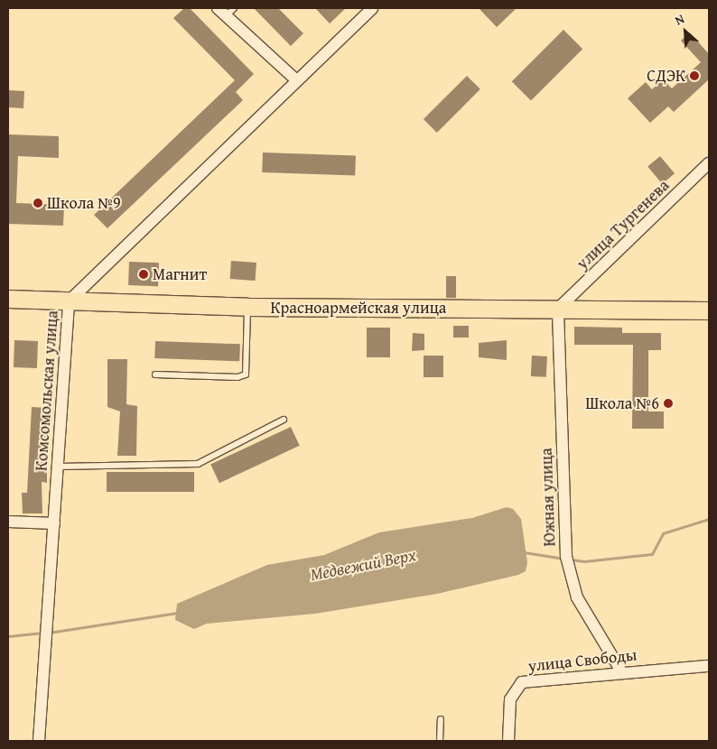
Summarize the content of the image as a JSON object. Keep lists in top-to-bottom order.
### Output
{
  "streets": {
    "main road": ["Красноармейская улица"],
    "street": [
      "улица Тургенева",
      "Комсомольская улица",
      "Южная улица",
      "улица Свободы"
    ]
  },
  "crossings": [
    ["улица Тургенева", "Красноармейская улица"],
    ["улица Тургенева", "Южная улица"],
    ["Красноармейская улица", "Комсомольская улица"],
    ["Красноармейская улица", "Южная улица"],
    ["Южная улица", "улица Свободы"]
  ],
  "water": ["Медвежий Верх"],
  "places": [
    "СДЭК",
    "Школа №9",
    "Магнит",
    "Школа №6"
  ],
  "north": "top left"
}
